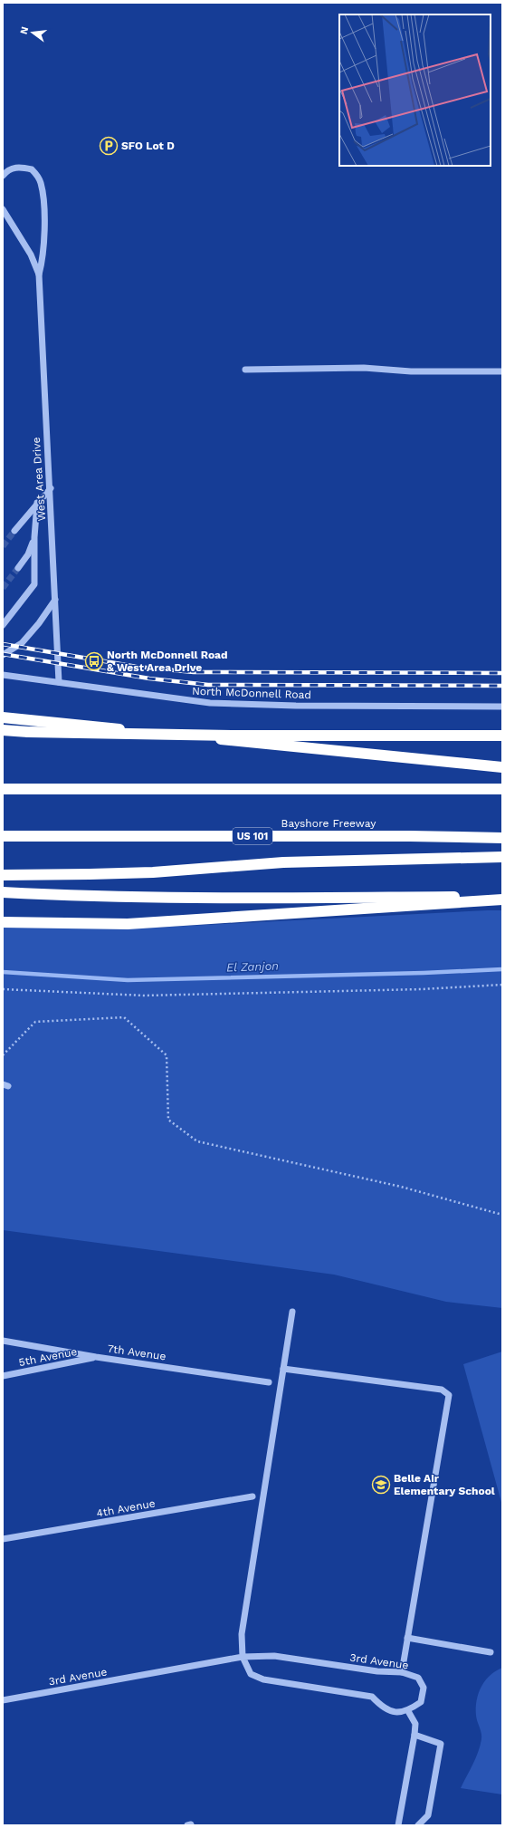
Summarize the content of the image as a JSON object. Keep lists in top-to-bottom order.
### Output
{
  "streets": {
    "highway": ["Bayshore Freeway", "US 101"],
    "street": [
      "West Area Drive",
      "North McDonnell Road",
      "7th Avenue",
      "5th Avenue",
      "4th Avenue",
      "3rd Avenue"
    ]
  },
  "crossings": [
    ["West Area Drive", "North McDonnell Road"],
    ["7th Avenue", "5th Avenue"]
  ],
  "water": ["El Zanjon"],
  "places": {
    "parking": ["SFO Lot D"],
    "bus stop": ["North McDonnell Road & West Area Drive"],
    "school or university": ["Belle Air Elementary School"]
  },
  "north": "left"
}
